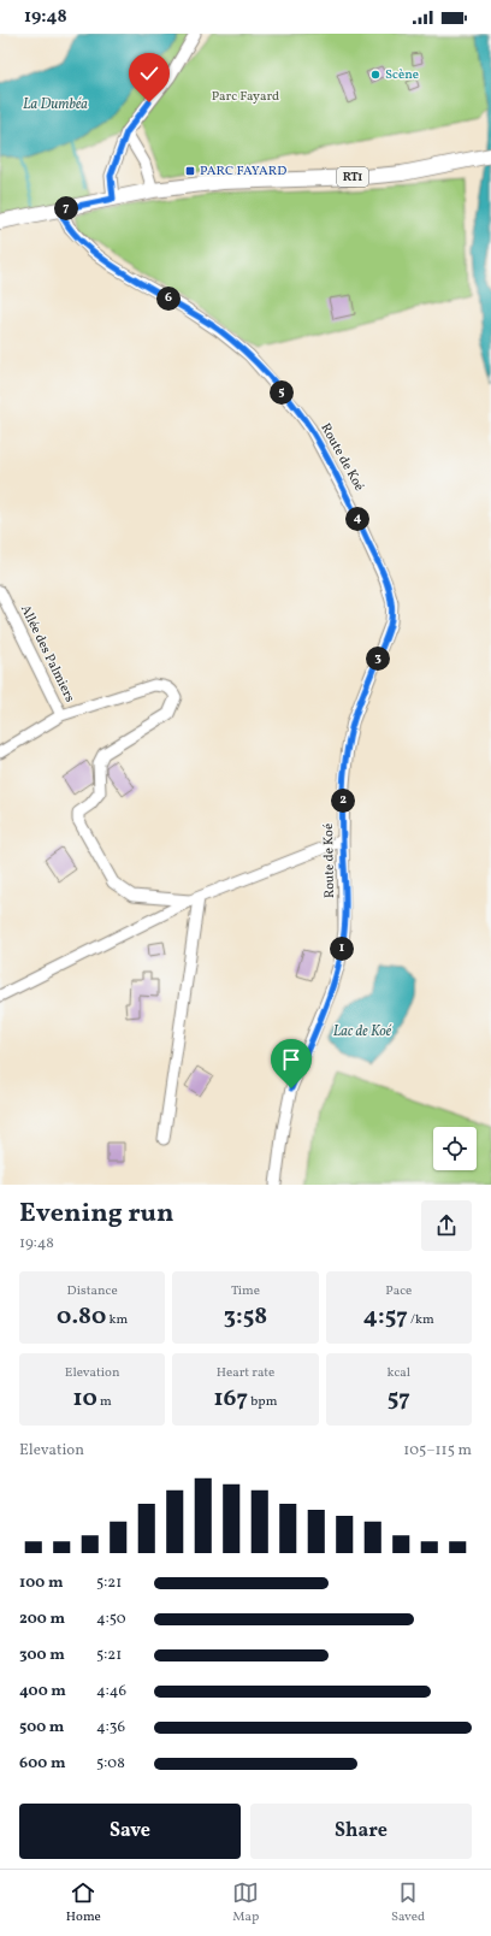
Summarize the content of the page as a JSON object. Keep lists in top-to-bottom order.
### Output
{
  "streets": {
    "main road": ["RT1"],
    "street": ["Route de Koé", "Allée des Palmiers"]
  },
  "crossings": [
    ["RT1", "Route de Koé"]
  ],
  "water": ["La Dumbéa", "Lac de Koé"],
  "parks": ["Parc Fayard"],
  "places": {
    "other": ["Scène"],
    "transit": ["PARC FAYARD"]
  },
  "page": {
    "status": "19:48",
    "pins": [
      "7",
      "6",
      "5",
      "4",
      "3",
      "2",
      "1"
    ],
    "heading": ["Evening run", "19:48"],
    "stats": [
      ["Distance", "0.80 km"],
      ["Time", "3:58"],
      ["Pace", "4:57 /km"],
      ["Elevation", "10 m"],
      ["Heart rate", "167 bpm"],
      ["kcal", "57"]
    ],
    "chart": ["Elevation", "105–115 m"],
    "list": [
      {
        "name": "100 m",
        "note": "5:21"
      },
      {
        "name": "200 m",
        "note": "4:50"
      },
      {
        "name": "300 m",
        "note": "5:21"
      },
      {
        "name": "400 m",
        "note": "4:46"
      },
      {
        "name": "500 m",
        "note": "4:36"
      },
      {
        "name": "600 m",
        "note": "5:08"
      }
    ],
    "buttons": ["Save", "Share"],
    "tabs": ["Home", "Map", "Saved"]
  }
}
